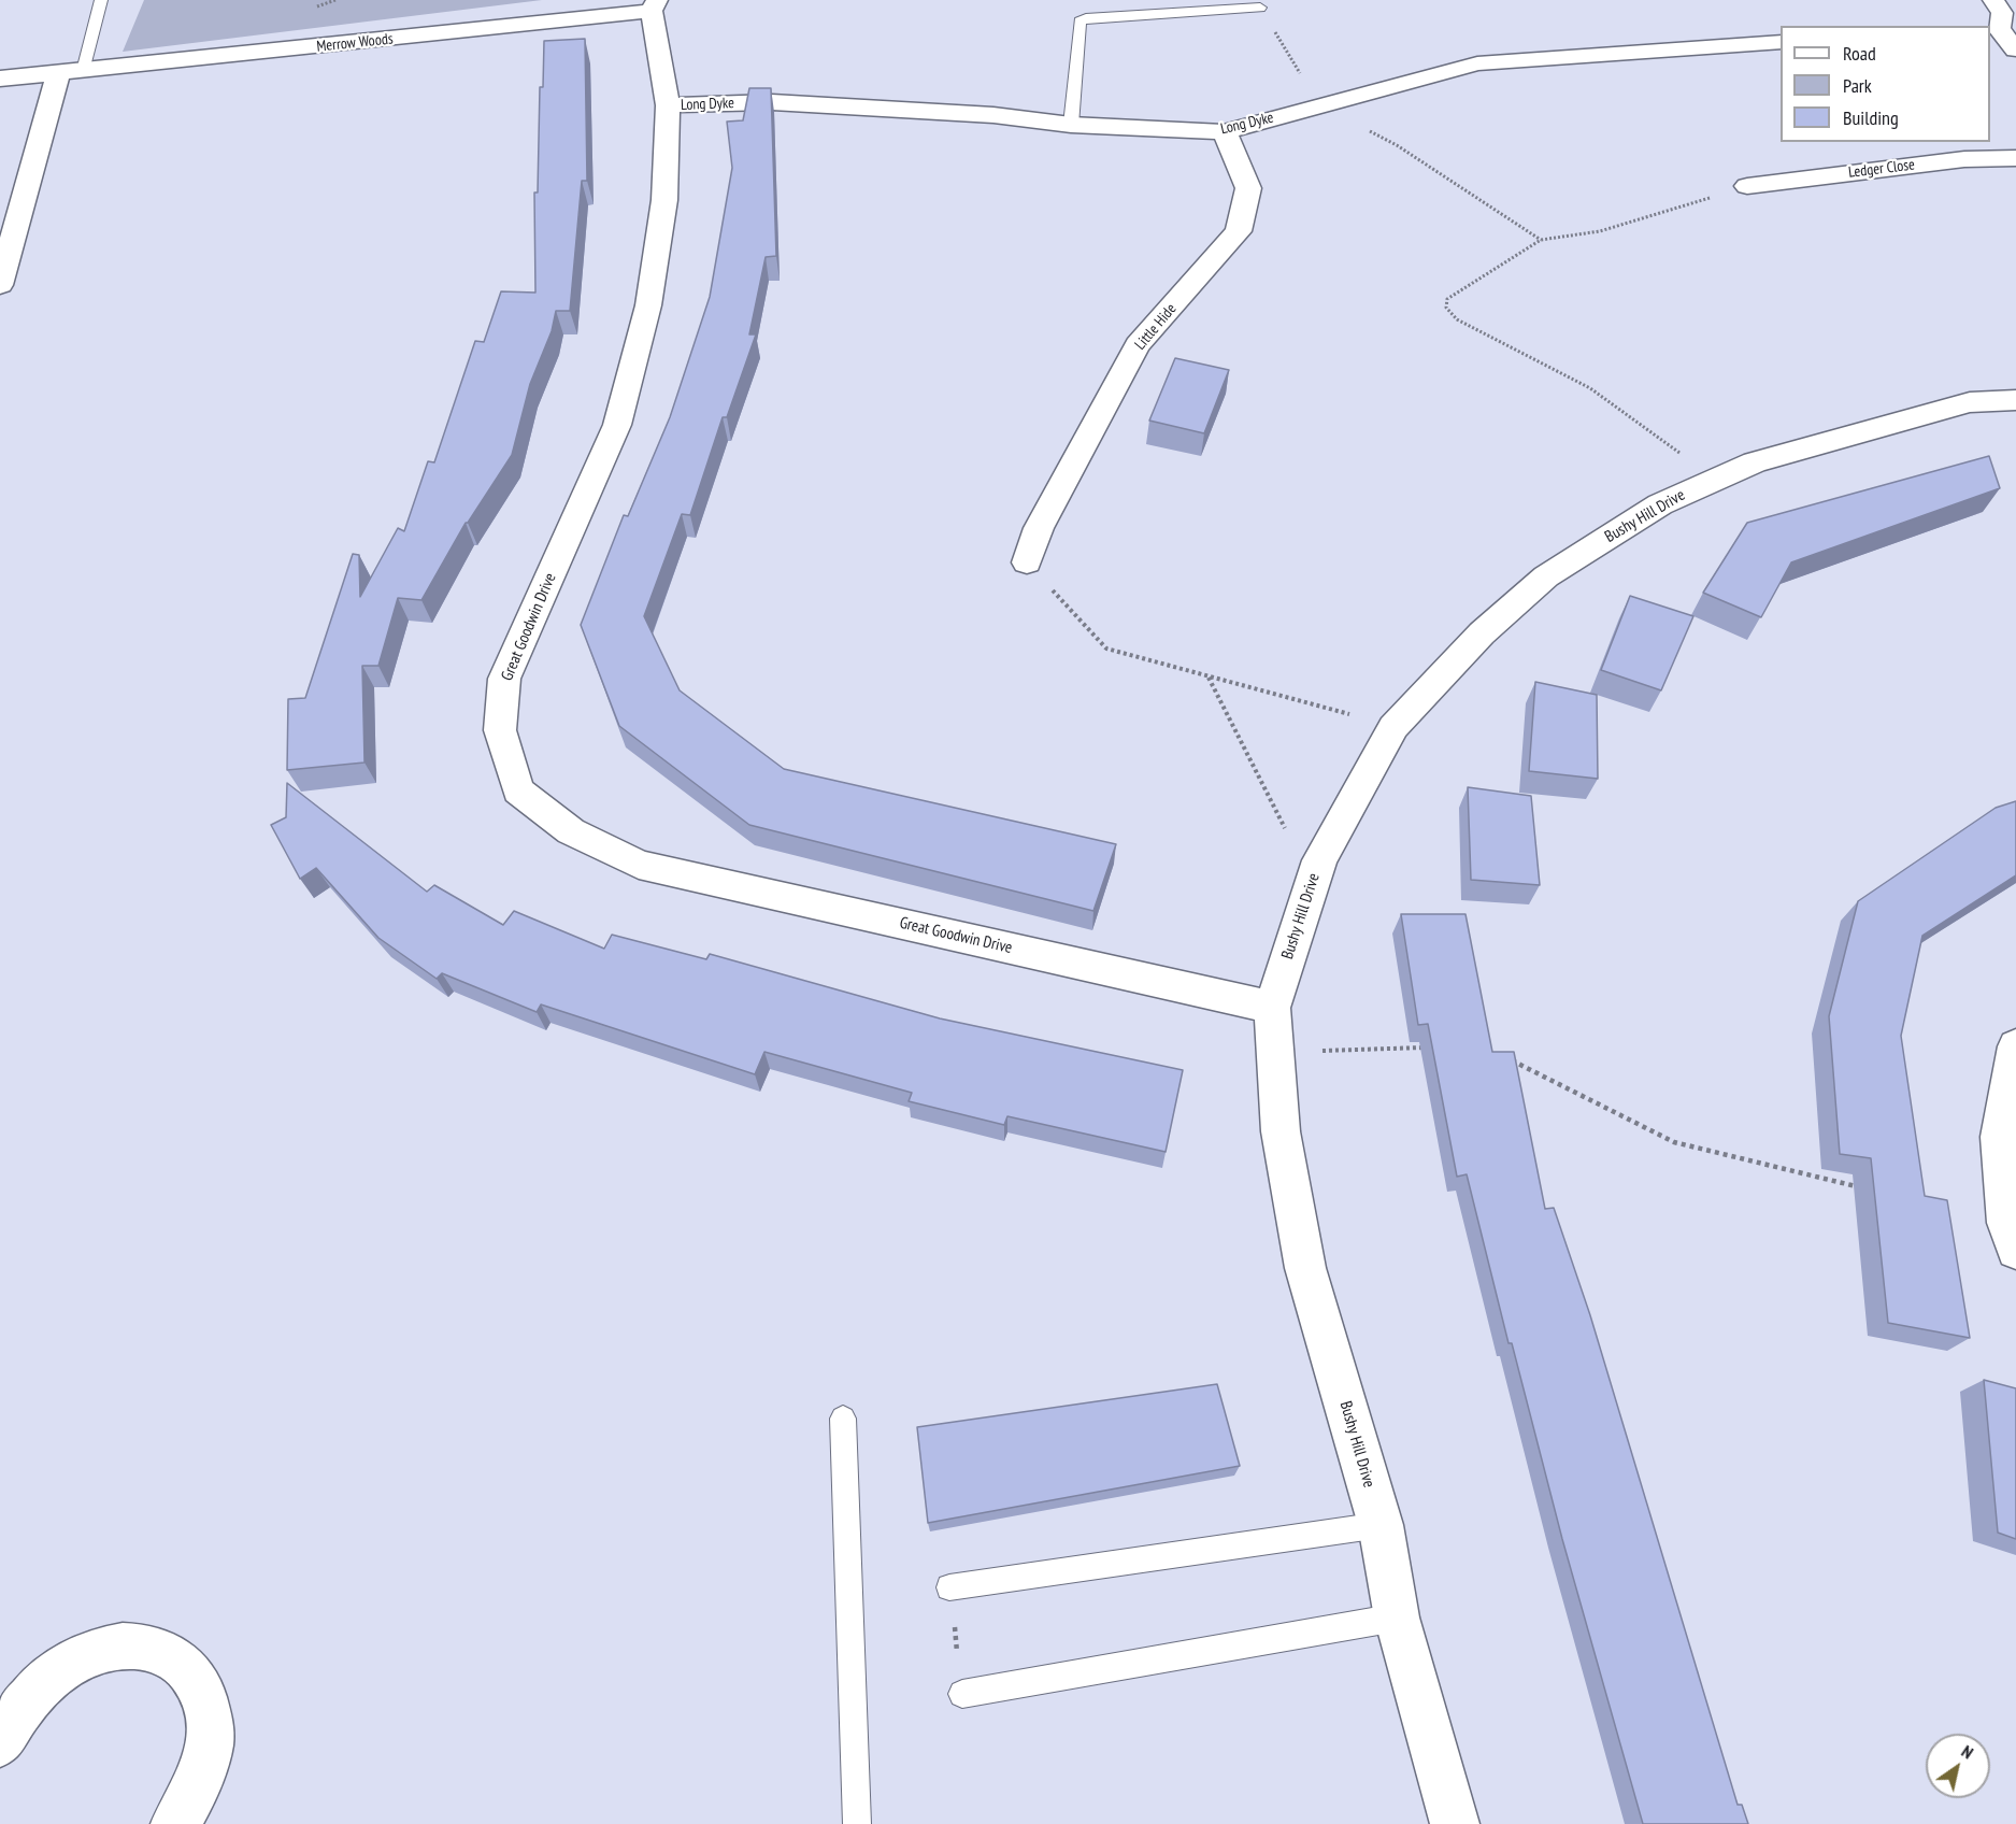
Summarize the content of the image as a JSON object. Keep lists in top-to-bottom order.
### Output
{
  "streets": {
    "street": [
      "Merrow Woods",
      "Long Dyke",
      "Ledger Close",
      "Little Hide",
      "Bushy Hill Drive",
      "Great Goodwin Drive"
    ]
  },
  "crossings": [
    ["Merrow Woods", "Great Goodwin Drive"],
    ["Long Dyke", "Little Hide"],
    ["Long Dyke", "Great Goodwin Drive"],
    ["Bushy Hill Drive", "Great Goodwin Drive"]
  ],
  "legend": ["Road", "Park", "Building"],
  "north": "top right"
}
